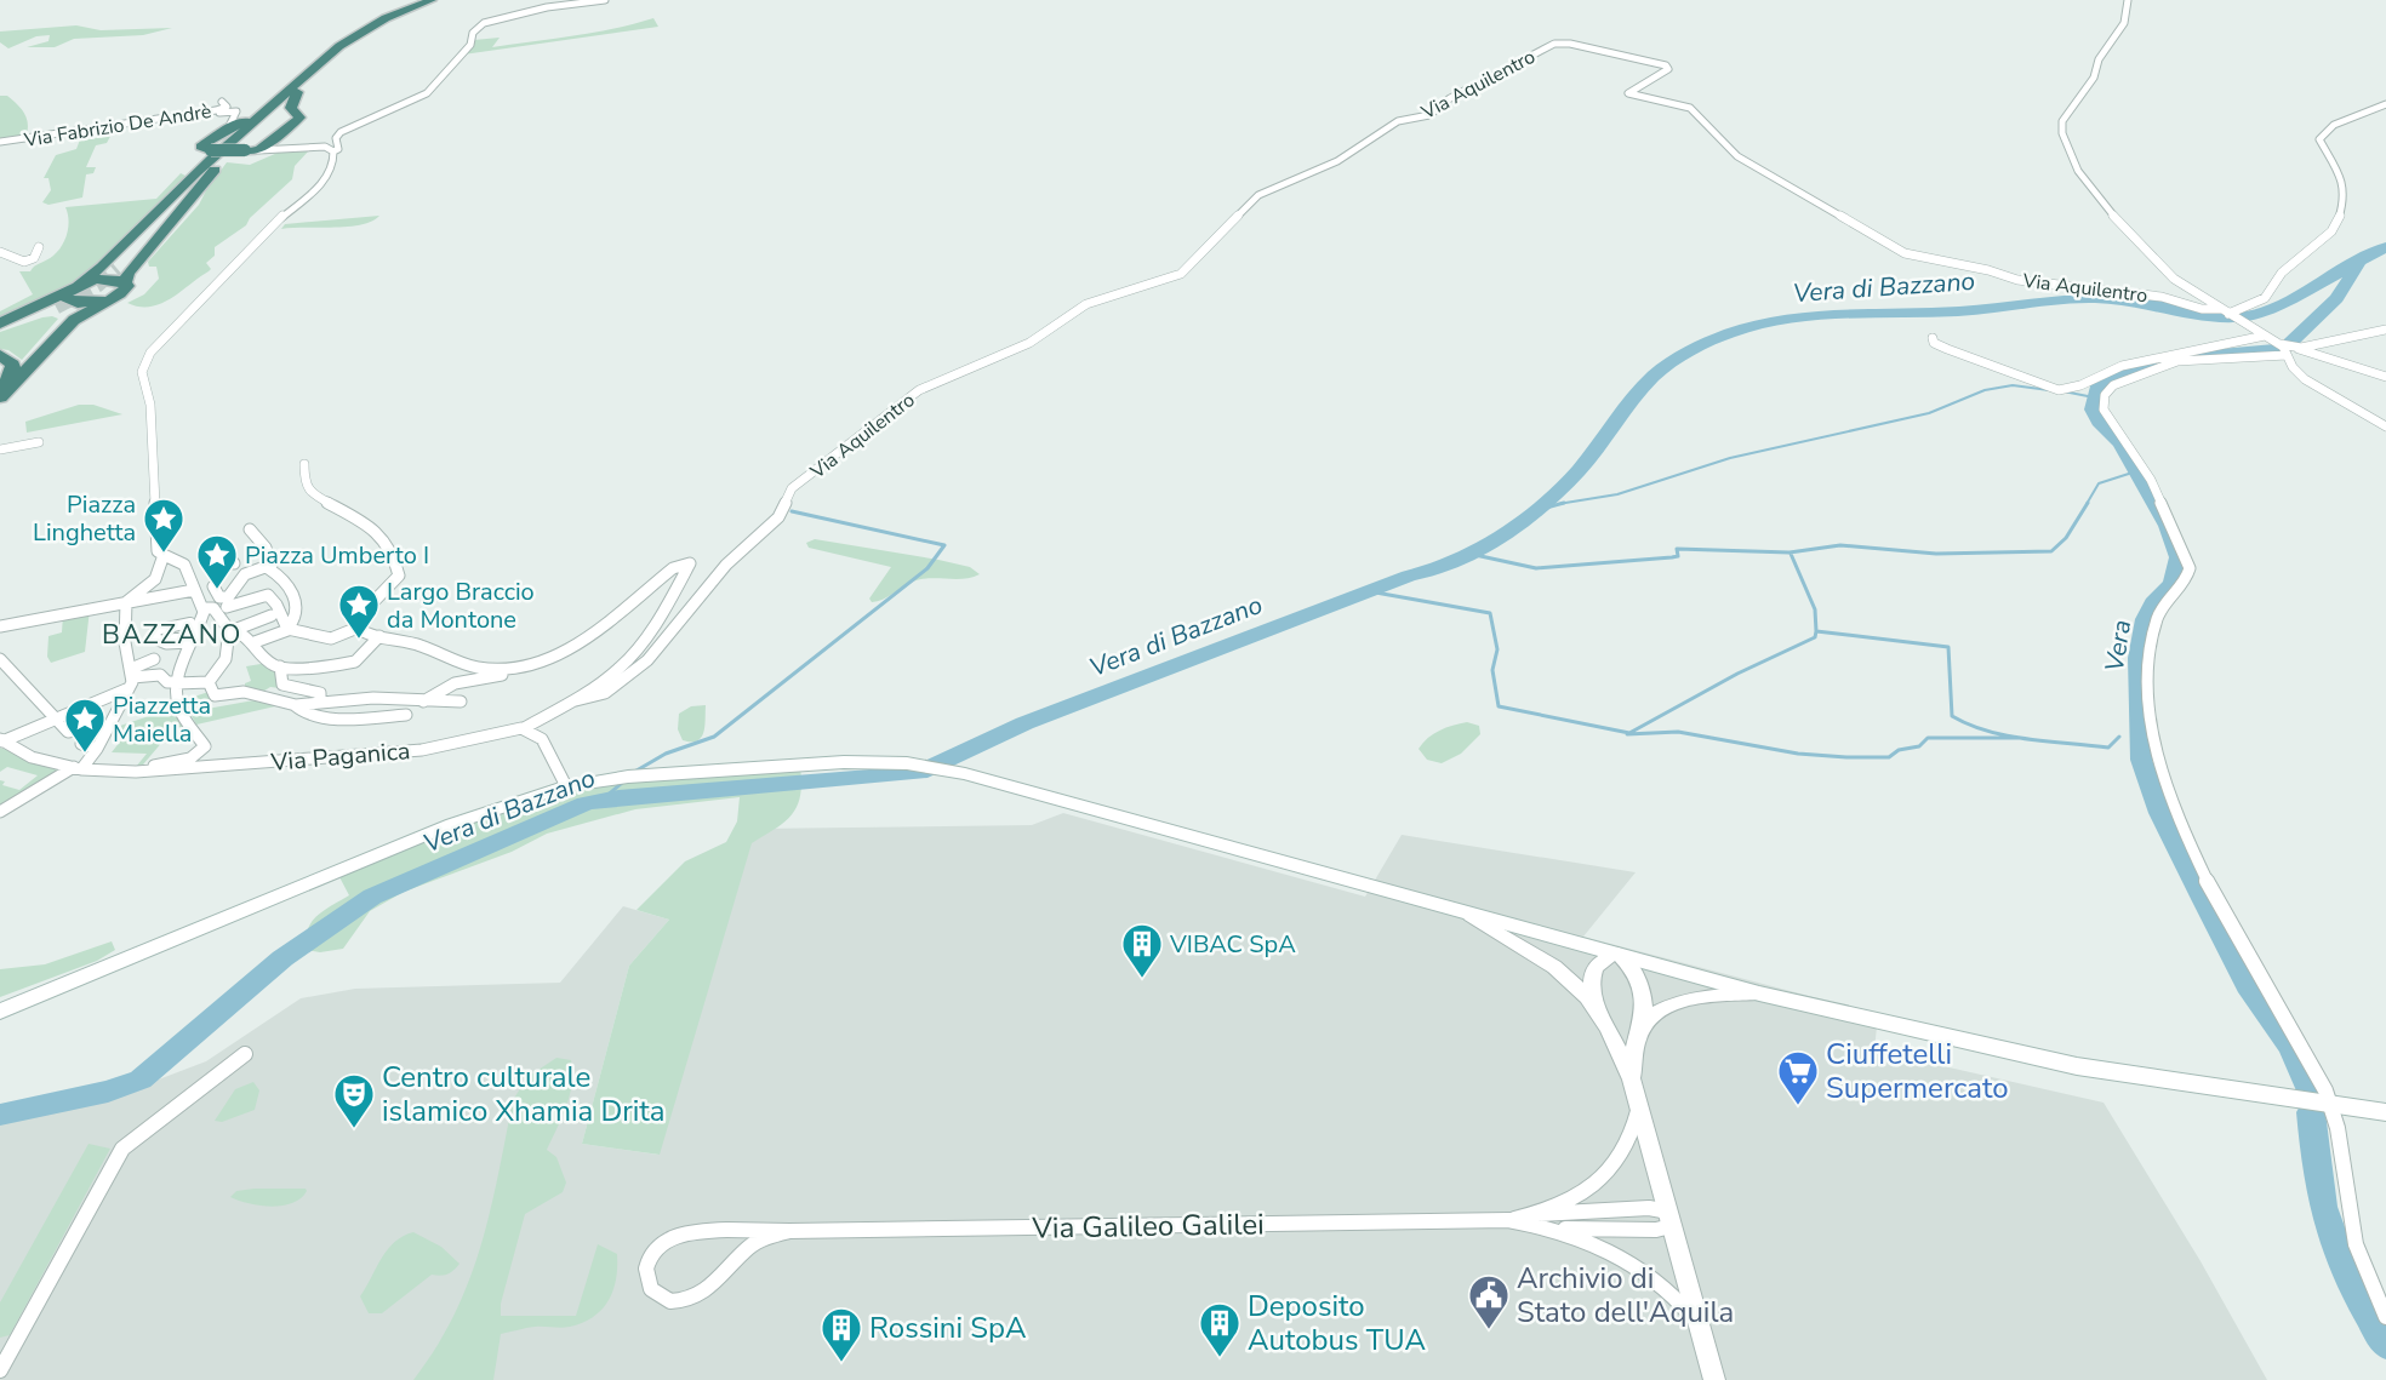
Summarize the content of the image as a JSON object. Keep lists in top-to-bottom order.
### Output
{
  "streets": {
    "street": [
      "Via Aquilentro",
      "Via Fabrizio De Andrè",
      "Via Paganica",
      "Via Galileo Galilei"
    ]
  },
  "crossings": [
    ["Via Aquilentro", "Via Paganica"]
  ],
  "districts": ["BAZZANO"],
  "water": ["Vera di Bazzano", "Vera"],
  "places": {
    "place": [
      "Piazza Linghetta",
      "Piazza Umberto I",
      "Largo Braccio da Montone",
      "Piazzetta Maiella"
    ],
    "building": ["VIBAC SpA", "Deposito Autobus TUA", "Rossini SpA"],
    "supermarket": ["Ciuffetelli Supermercato"],
    "theatre": ["Centro culturale islamico Xhamia Drita"],
    "public building": ["Archivio di Stato dell'Aquila"]
  }
}
